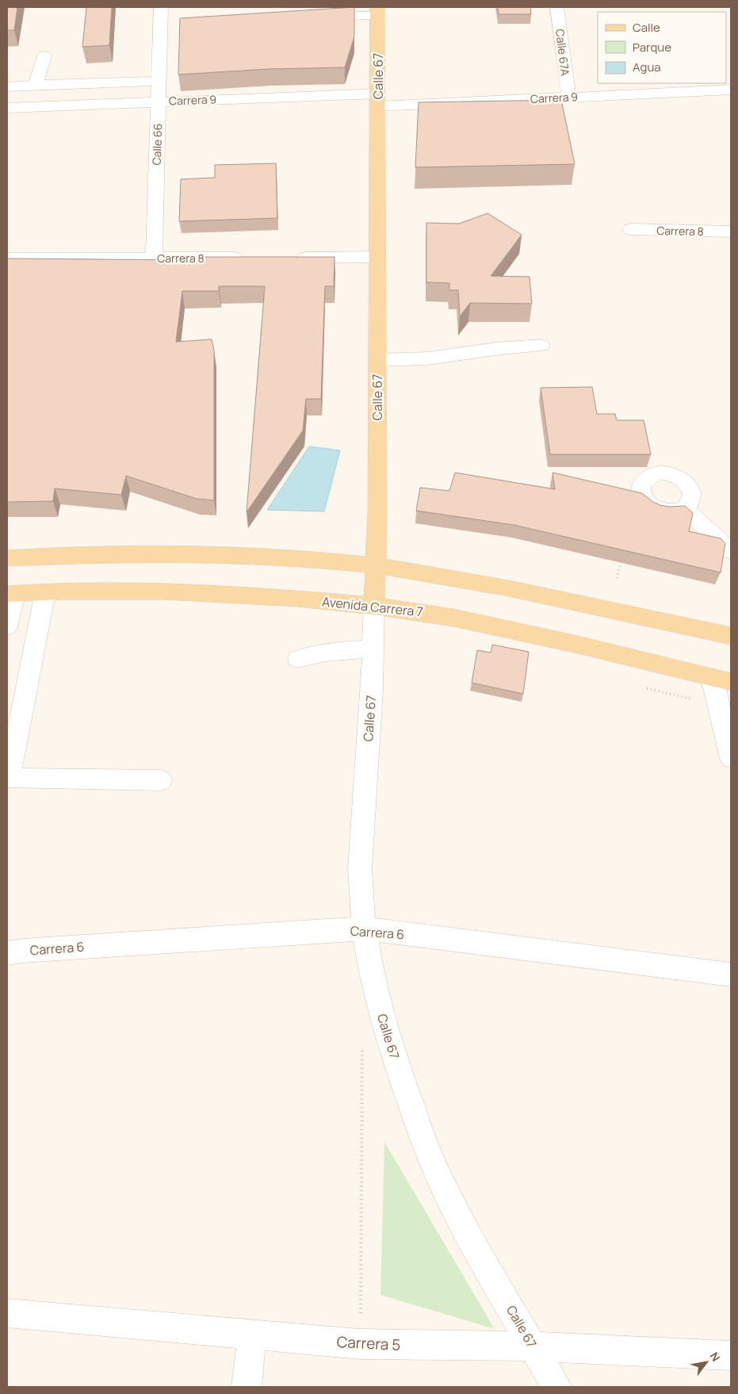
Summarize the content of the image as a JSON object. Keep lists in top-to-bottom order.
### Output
{
  "streets": {
    "main road": ["Calle 67", "Avenida Carrera 7"],
    "street": [
      "Calle 67A",
      "Carrera 9",
      "Calle 66",
      "Carrera 8",
      "Carrera 6",
      "Carrera 5"
    ]
  },
  "crossings": [
    ["Calle 67A", "Carrera 9"],
    ["Calle 67", "Carrera 9"],
    ["Calle 67", "Avenida Carrera 7"],
    ["Calle 67", "Carrera 6"],
    ["Calle 67", "Carrera 5"],
    ["Carrera 9", "Calle 66"],
    ["Calle 66", "Carrera 8"]
  ],
  "legend": ["Calle", "Parque", "Agua"],
  "north": "top right"
}
